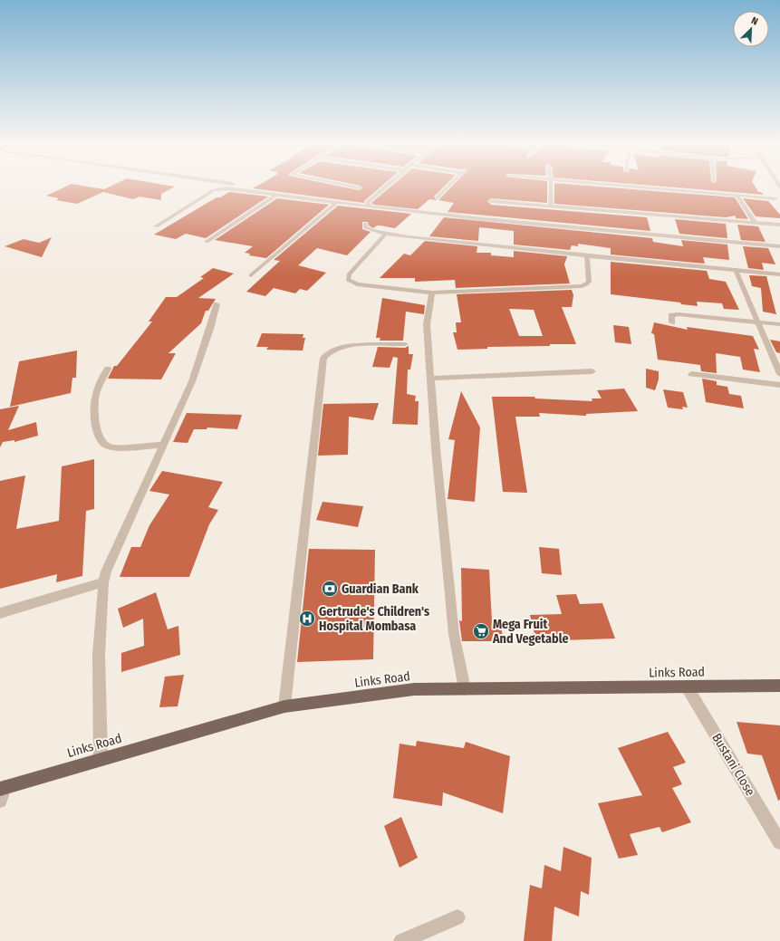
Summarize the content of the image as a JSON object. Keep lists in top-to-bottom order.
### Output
{
  "streets": {
    "main road": ["Links Road"],
    "street": ["Bustani Close"]
  },
  "crossings": [
    ["Links Road", "Bustani Close"]
  ],
  "places": {
    "bank": ["Guardian Bank"],
    "hospital": ["Gertrude's Children's Hospital Mombasa"],
    "supermarket": ["Mega Fruit And Vegetable"]
  },
  "north": "top right"
}
